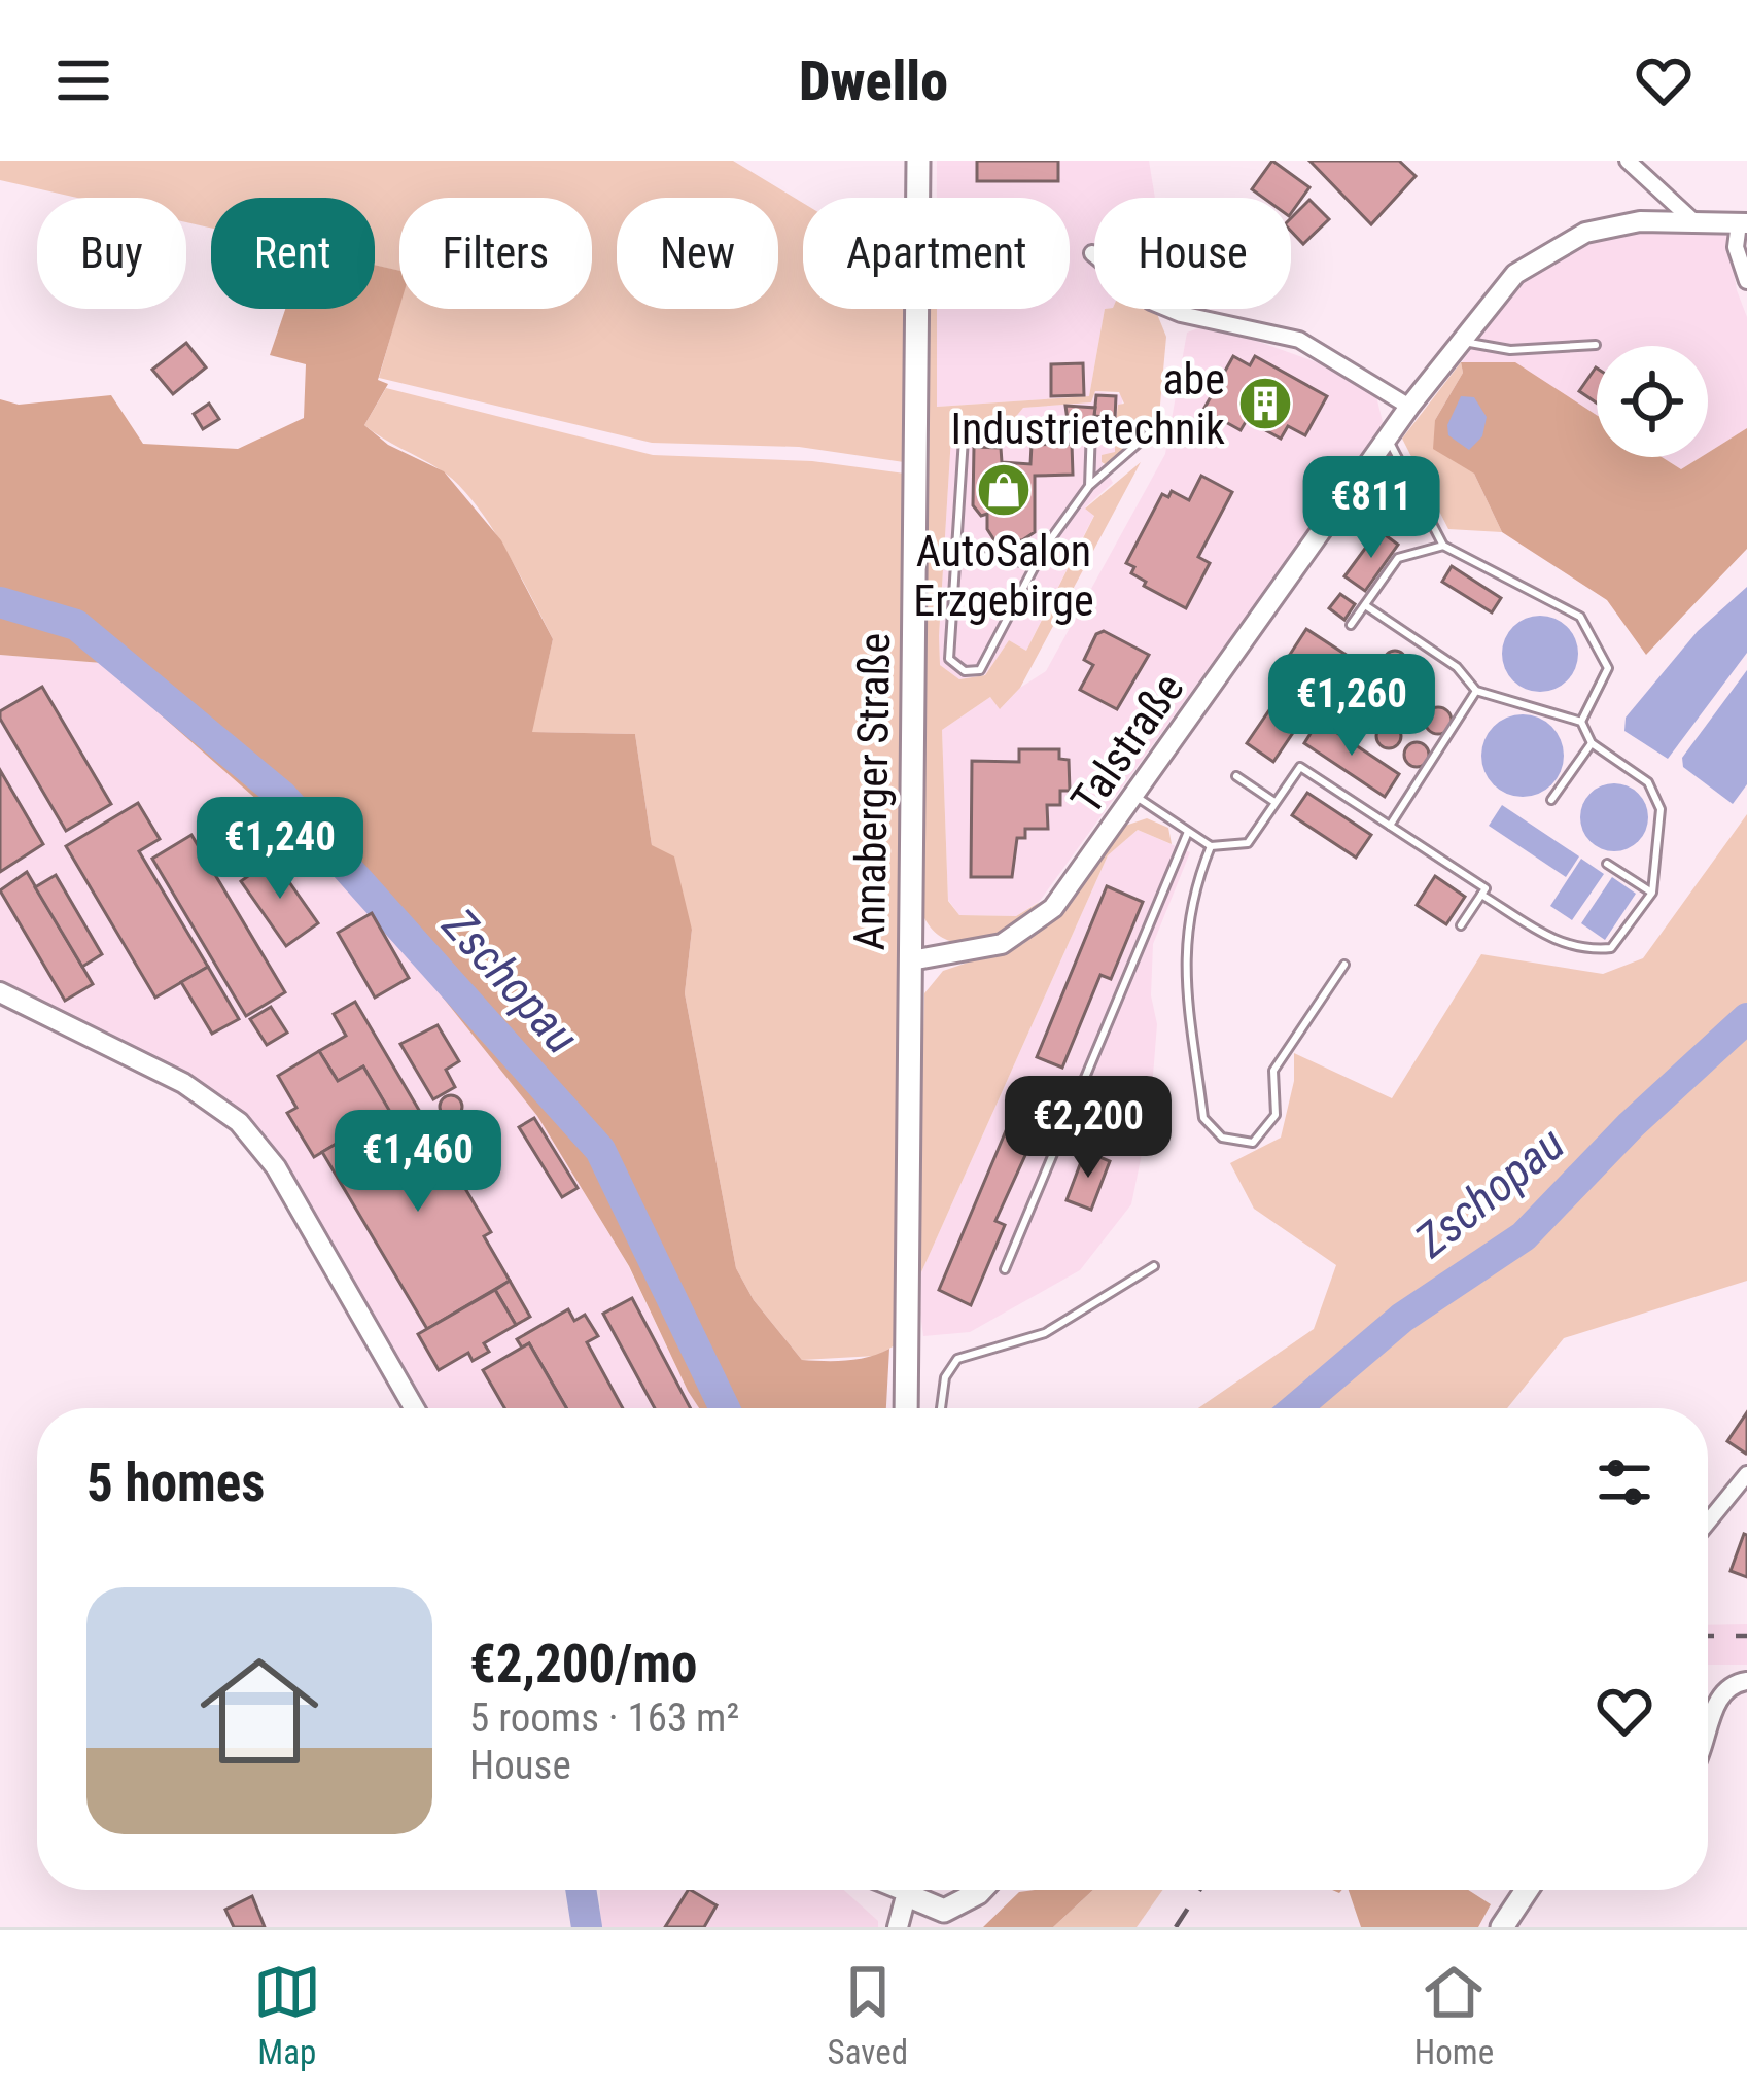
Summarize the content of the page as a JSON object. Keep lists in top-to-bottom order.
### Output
{
  "streets": {
    "main road": ["Talstraße", "Annaberger Straße"]
  },
  "crossings": [
    ["Talstraße", "Annaberger Straße"]
  ],
  "water": ["Zschopau"],
  "places": {
    "building": ["abe Industrietechnik"],
    "shop": ["AutoSalon Erzgebirge"]
  },
  "page": {
    "header": "Dwello",
    "chip": [
      "Buy",
      "Rent",
      "Filters",
      "New",
      "Apartment",
      "House"
    ],
    "price": [
      "€811",
      "€1,260",
      "€1,240",
      "€2,200",
      "€1,460"
    ],
    "heading": "5 homes",
    "list": [
      {
        "name": "€2,200/mo",
        "note": "5 rooms · 163 m² · House"
      }
    ],
    "tabs": ["Map", "Saved", "Home"]
  }
}
